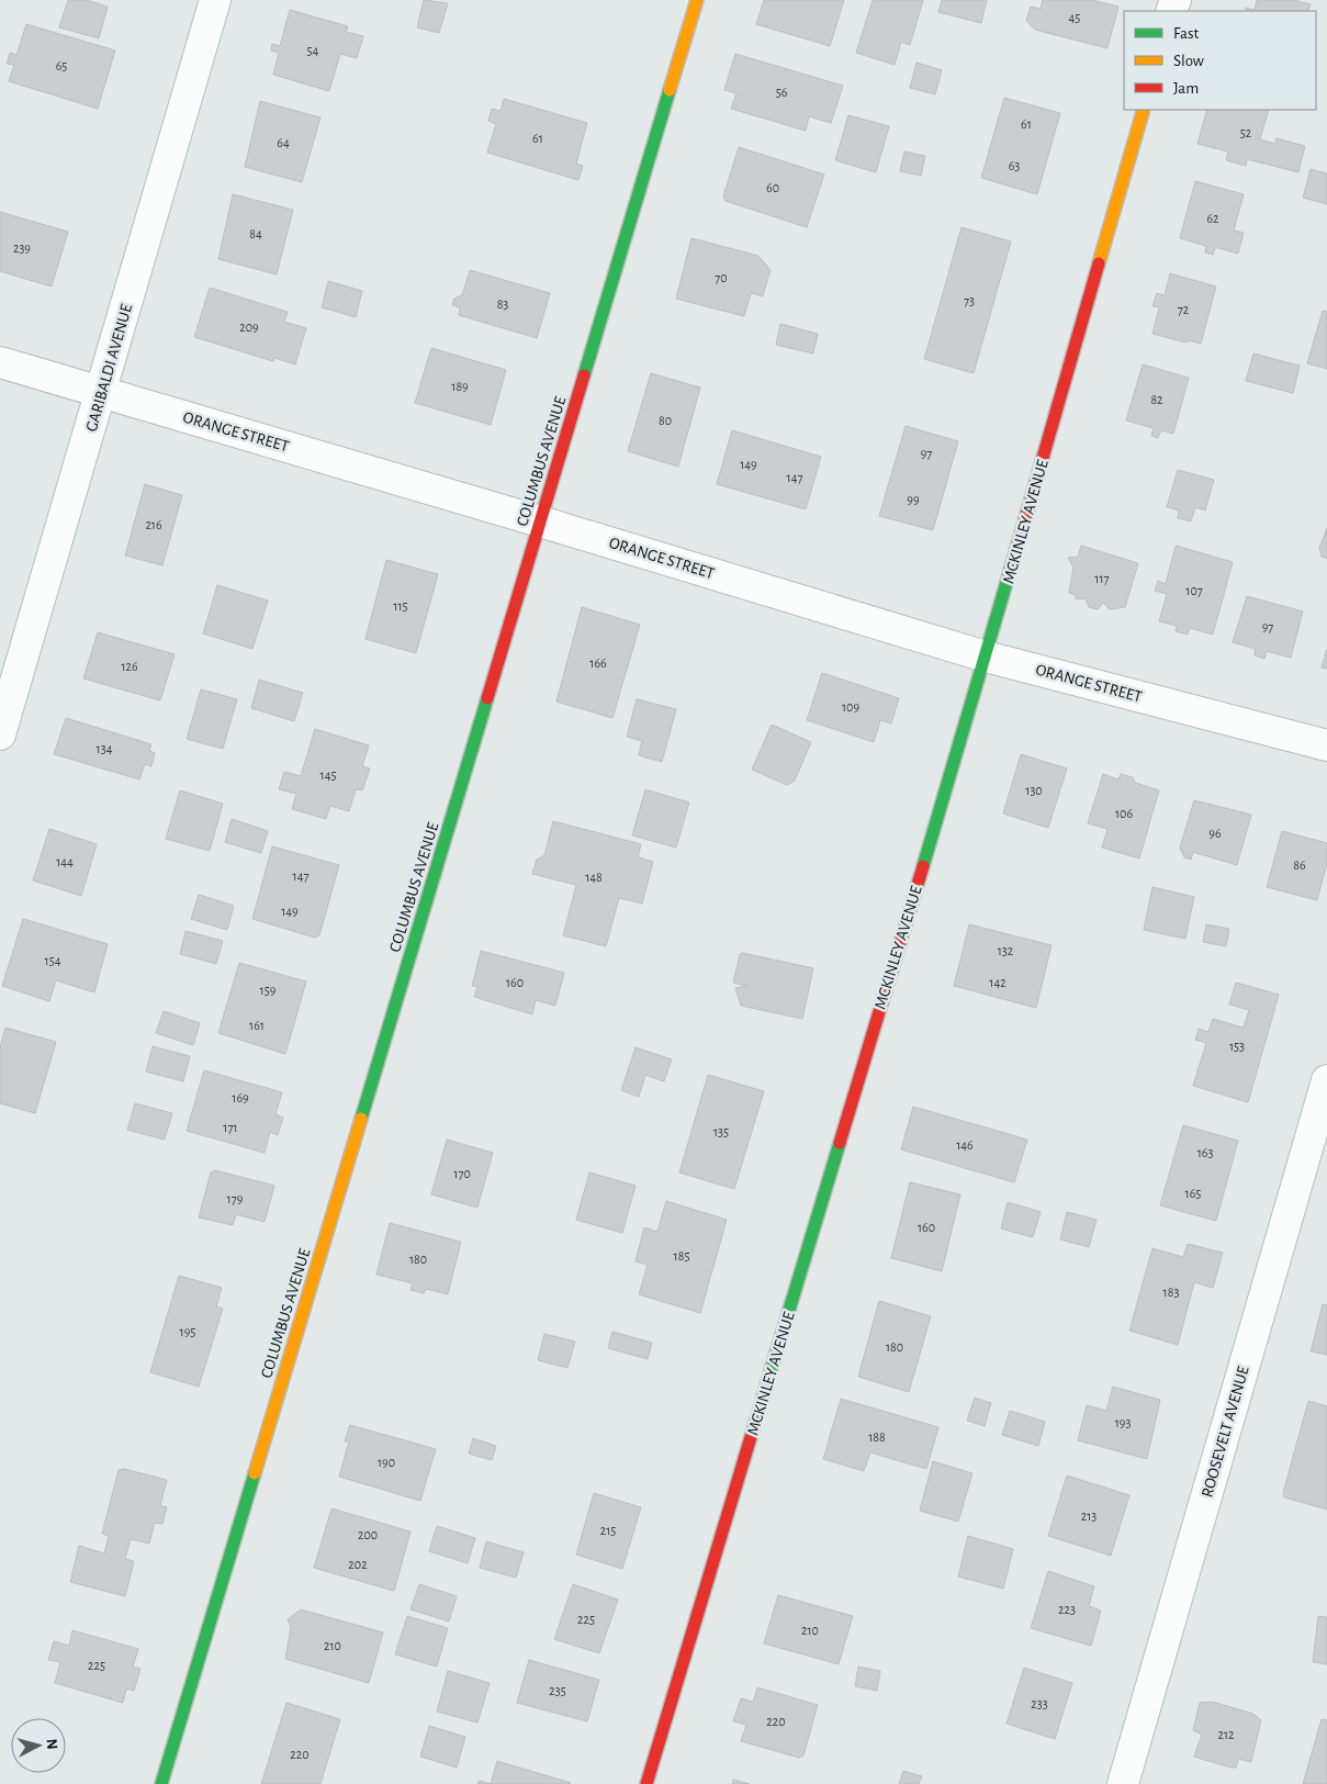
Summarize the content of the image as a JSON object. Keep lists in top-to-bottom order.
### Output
{
  "streets": {
    "street": [
      "GARIBALDI AVENUE",
      "ORANGE STREET",
      "COLUMBUS AVENUE",
      "MCKINLEY AVENUE",
      "ROOSEVELT AVENUE"
    ]
  },
  "crossings": [
    ["GARIBALDI AVENUE", "ORANGE STREET"],
    ["ORANGE STREET", "COLUMBUS AVENUE"],
    ["ORANGE STREET", "MCKINLEY AVENUE"]
  ],
  "house_numbers": [
    "45",
    "54",
    "65",
    "56",
    "61",
    "52",
    "61",
    "64",
    "63",
    "60",
    "62",
    "84",
    "239",
    "70",
    "73",
    "83",
    "72",
    "209",
    "189",
    "82",
    "80",
    "97",
    "149",
    "147",
    "99",
    "216",
    "117",
    "107",
    "115",
    "97",
    "166",
    "126",
    "109",
    "134",
    "145",
    "130",
    "106",
    "96",
    "144",
    "86",
    "147",
    "148",
    "149",
    "132",
    "154",
    "160",
    "142",
    "159",
    "161",
    "153",
    "169",
    "171",
    "135",
    "146",
    "163",
    "170",
    "165",
    "179",
    "160",
    "185",
    "180",
    "183",
    "195",
    "180",
    "193",
    "188",
    "190",
    "213",
    "215",
    "200",
    "202",
    "223",
    "225",
    "210",
    "210",
    "225",
    "235",
    "233",
    "220",
    "212",
    "220"
  ],
  "legend": ["Fast", "Slow", "Jam"],
  "north": "right"
}
